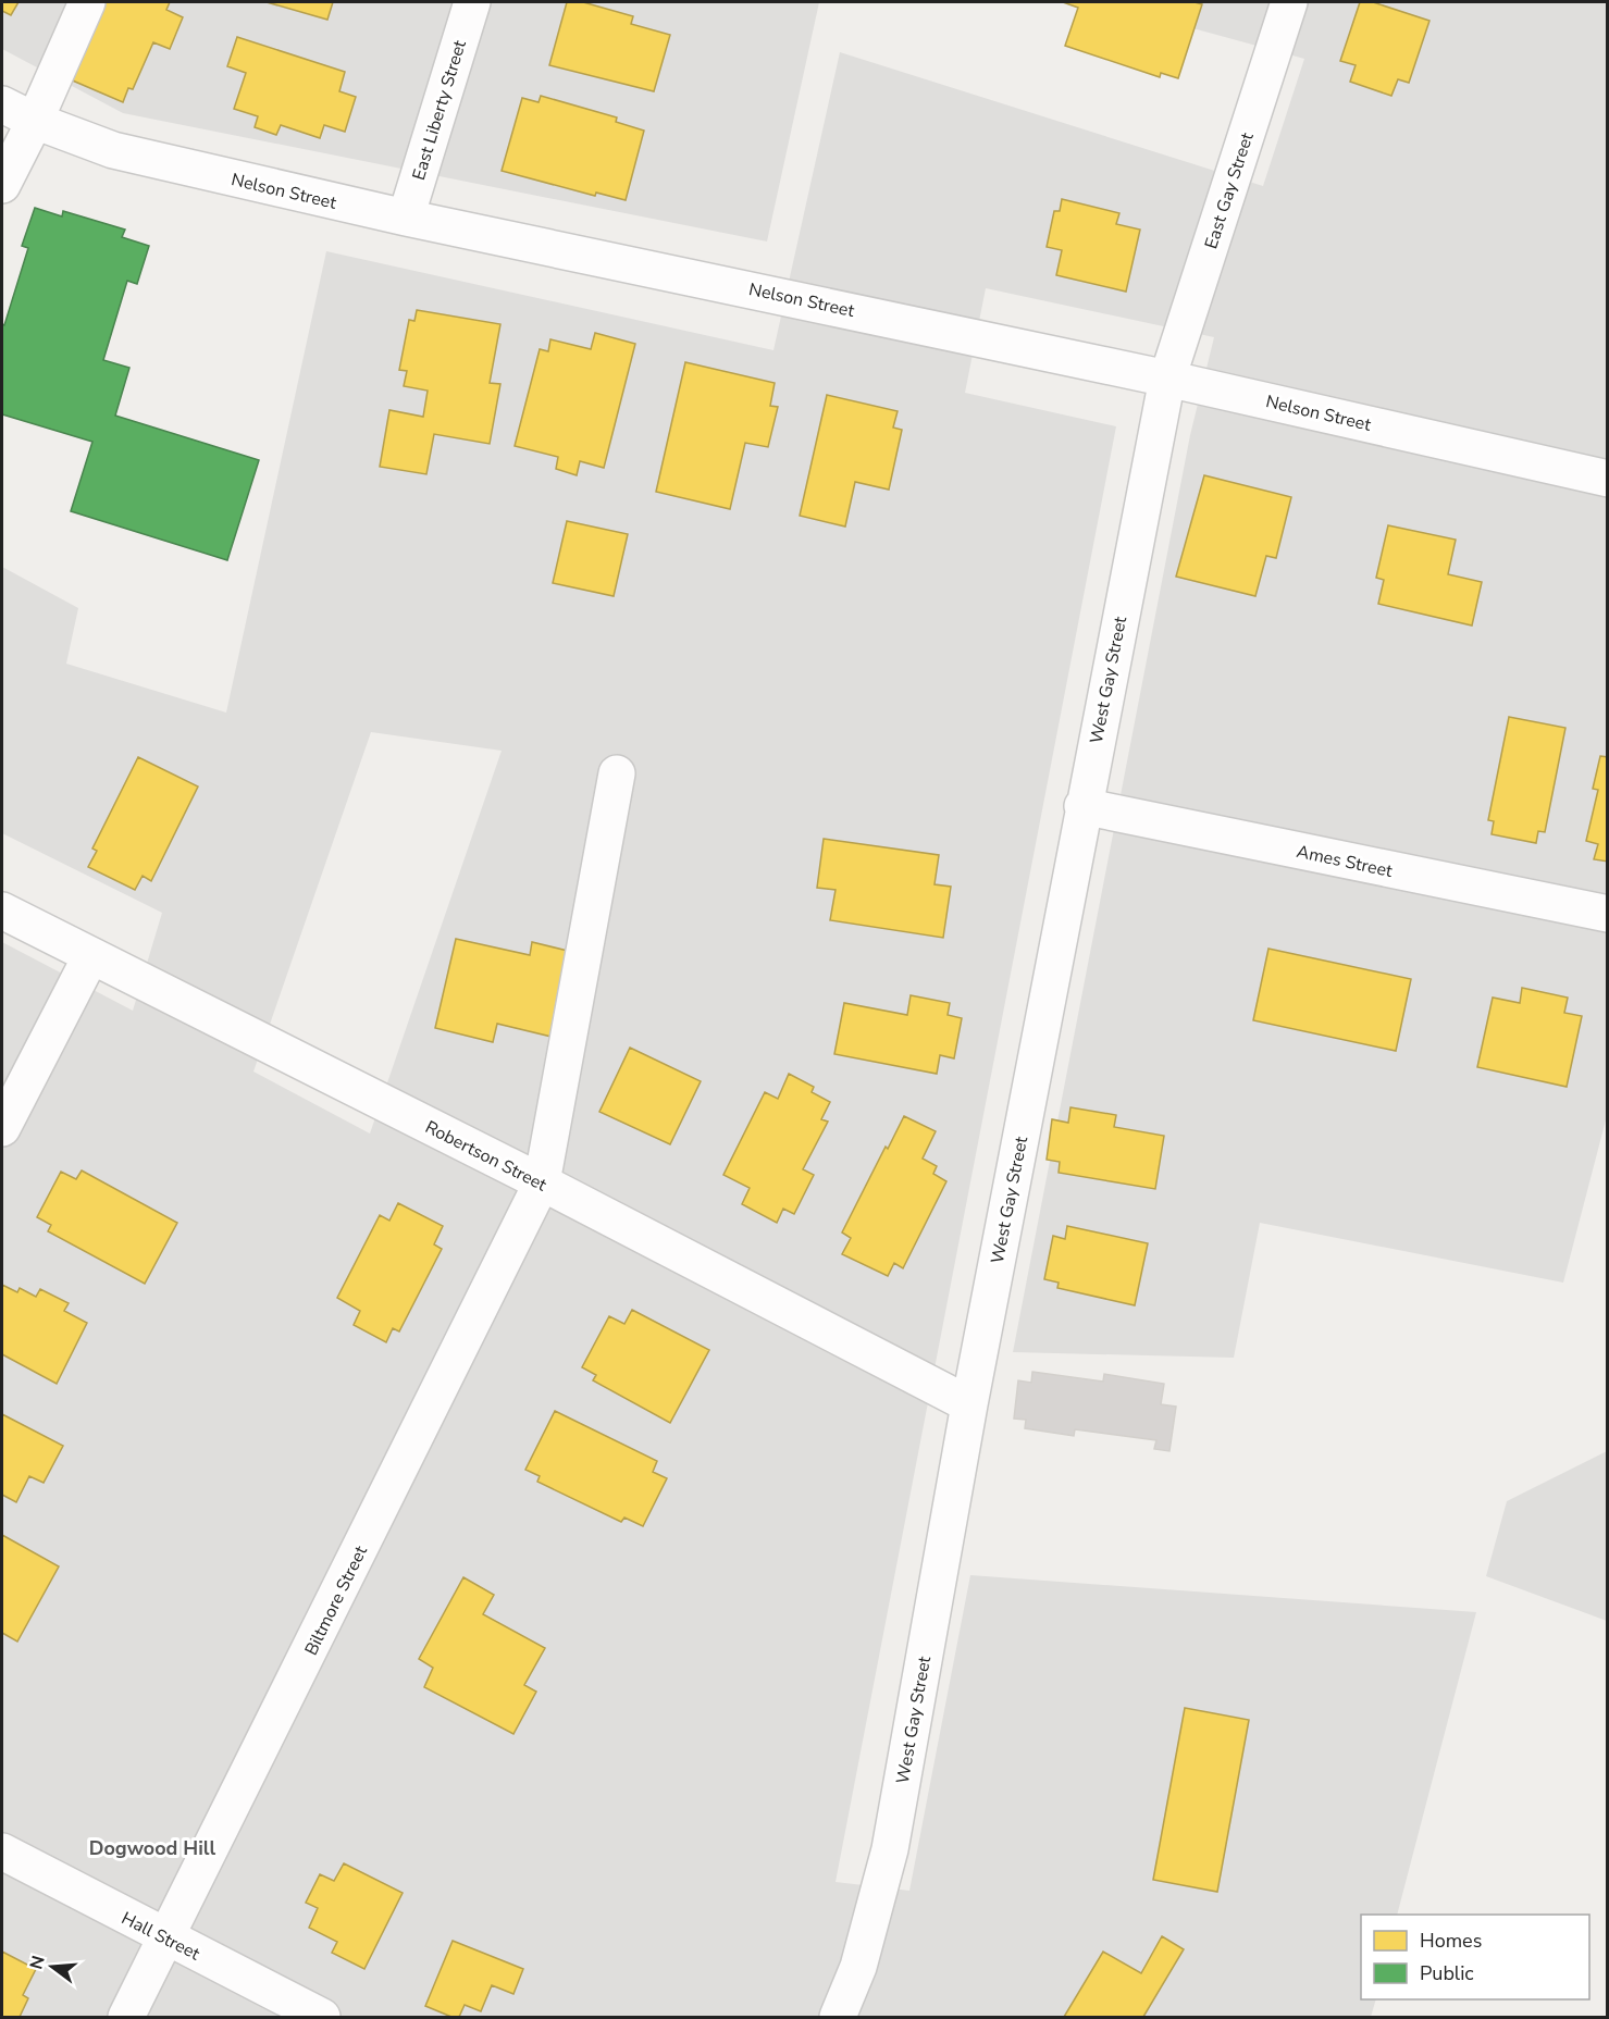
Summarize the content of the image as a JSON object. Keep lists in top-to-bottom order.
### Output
{
  "streets": {
    "street": [
      "East Liberty Street",
      "Nelson Street",
      "East Gay Street",
      "West Gay Street",
      "Ames Street",
      "Robertson Street",
      "Biltmore Street",
      "Hall Street"
    ]
  },
  "crossings": [
    ["East Liberty Street", "Nelson Street"],
    ["Nelson Street", "East Gay Street"],
    ["Nelson Street", "West Gay Street"],
    ["East Gay Street", "West Gay Street"],
    ["West Gay Street", "Ames Street"],
    ["West Gay Street", "Robertson Street"],
    ["Robertson Street", "Biltmore Street"],
    ["Biltmore Street", "Hall Street"]
  ],
  "districts": ["Dogwood Hill"],
  "legend": ["Homes", "Public"],
  "north": "left"
}
